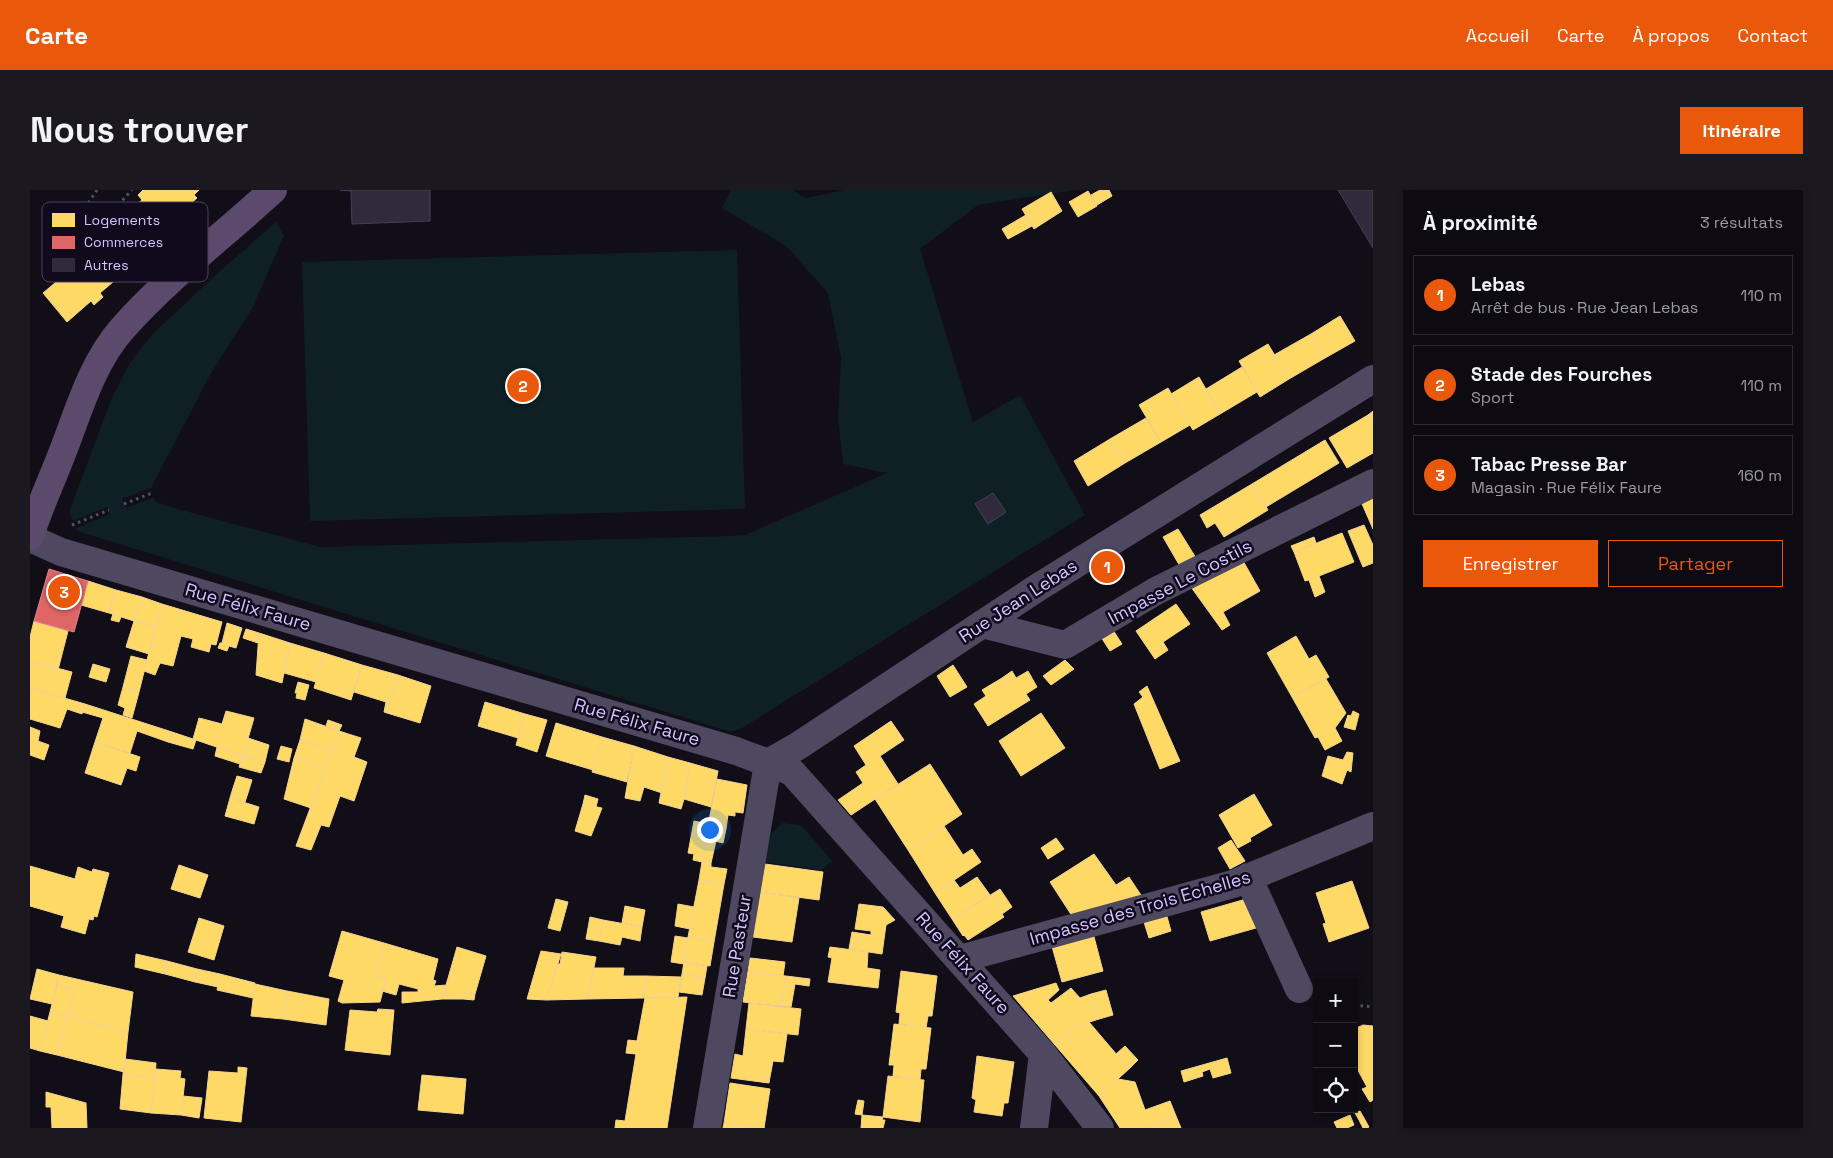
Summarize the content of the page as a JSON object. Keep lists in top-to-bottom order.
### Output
{
  "streets": {
    "street": [
      "Impasse Le Costils",
      "Rue Jean Lebas",
      "Rue Félix Faure",
      "Impasse des Trois Echelles",
      "Rue Pasteur"
    ]
  },
  "crossings": [
    ["Impasse Le Costils", "Rue Jean Lebas"],
    ["Rue Jean Lebas", "Rue Félix Faure"],
    ["Rue Jean Lebas", "Rue Pasteur"],
    ["Rue Félix Faure", "Impasse des Trois Echelles"],
    ["Rue Félix Faure", "Rue Pasteur"]
  ],
  "legend": ["Logements", "Commerces", "Autres"],
  "page": {
    "header": "Carte",
    "nav": [
      "Accueil",
      "Carte",
      "À propos",
      "Contact"
    ],
    "buttons": [
      "Itinéraire",
      ["Enregistrer", "Partager"]
    ],
    "title": "Nous trouver",
    "heading": ["À proximité", "3 résultats"],
    "list": [
      {
        "mark": "1",
        "name": "Lebas",
        "note": "Arrêt de bus · Rue Jean Lebas",
        "value": "110 m"
      },
      {
        "mark": "2",
        "name": "Stade des Fourches",
        "note": "Sport",
        "value": "110 m"
      },
      {
        "mark": "3",
        "name": "Tabac Presse Bar",
        "note": "Magasin · Rue Félix Faure",
        "value": "160 m"
      }
    ],
    "pins": ["2", "1", "3"],
    "map_buttons": ["+", "−"]
  }
}
